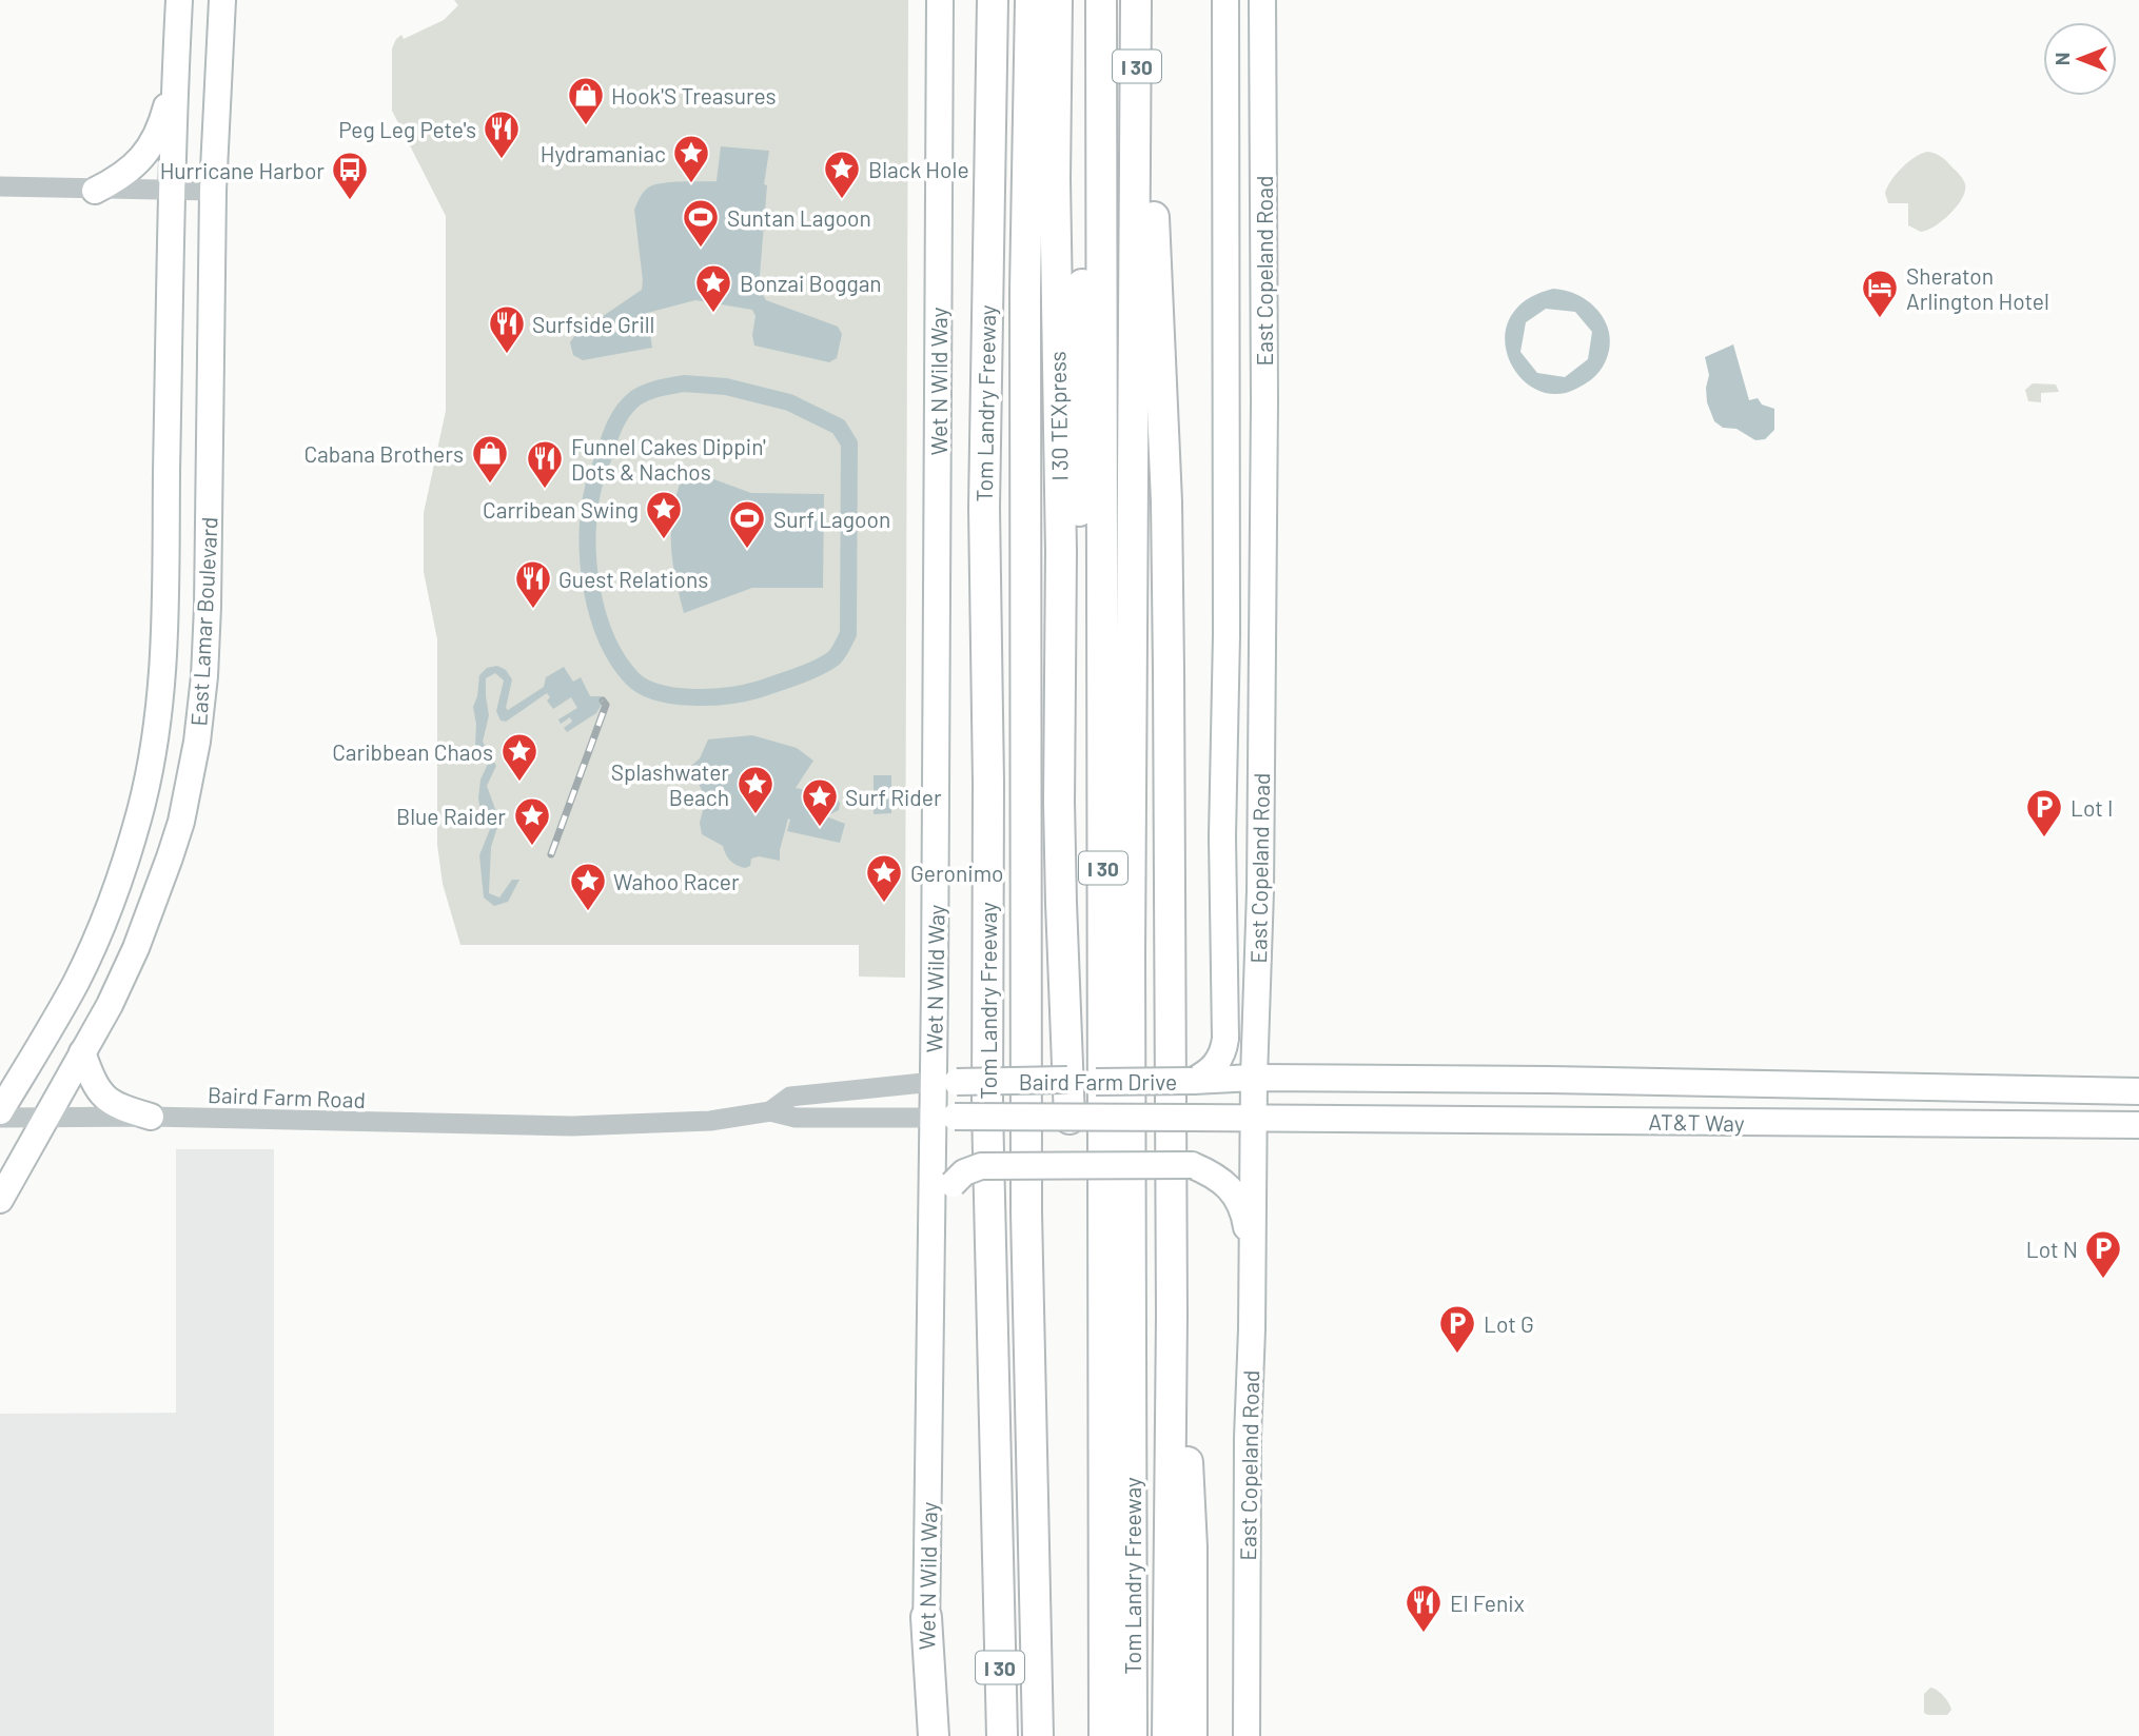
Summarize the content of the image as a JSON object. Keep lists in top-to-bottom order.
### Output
{
  "streets": {
    "highway": ["I 30", "Tom Landry Freeway", "I 30 TEXpress"],
    "main road": [
      "East Copeland Road",
      "Wet N Wild Way",
      "East Lamar Boulevard",
      "Baird Farm Drive",
      "AT&T Way"
    ],
    "street": ["Baird Farm Road"]
  },
  "crossings": [
    ["East Copeland Road", "Baird Farm Drive"],
    ["East Copeland Road", "AT&T Way"],
    ["Wet N Wild Way", "Baird Farm Drive"],
    ["East Lamar Boulevard", "Baird Farm Road"],
    ["Baird Farm Drive", "Baird Farm Road"],
    ["Baird Farm Drive", "AT&T Way"]
  ],
  "places": {
    "shop": ["Hook'S Treasures", "Cabana Brothers"],
    "restaurant": [
      "Peg Leg Pete's",
      "Surfside Grill",
      "Funnel Cakes Dippin' Dots & Nachos",
      "Guest Relations",
      "El Fenix"
    ],
    "place": [
      "Hydramaniac",
      "Black Hole",
      "Bonzai Boggan",
      "Carribean Swing",
      "Caribbean Chaos",
      "Splashwater Beach",
      "Surf Rider",
      "Blue Raider",
      "Geronimo",
      "Wahoo Racer"
    ],
    "bus stop": ["Hurricane Harbor"],
    "sports": ["Suntan Lagoon", "Surf Lagoon"],
    "hotel": ["Sheraton Arlington Hotel"],
    "parking": ["Lot I", "Lot N", "Lot G"]
  },
  "north": "left"
}
